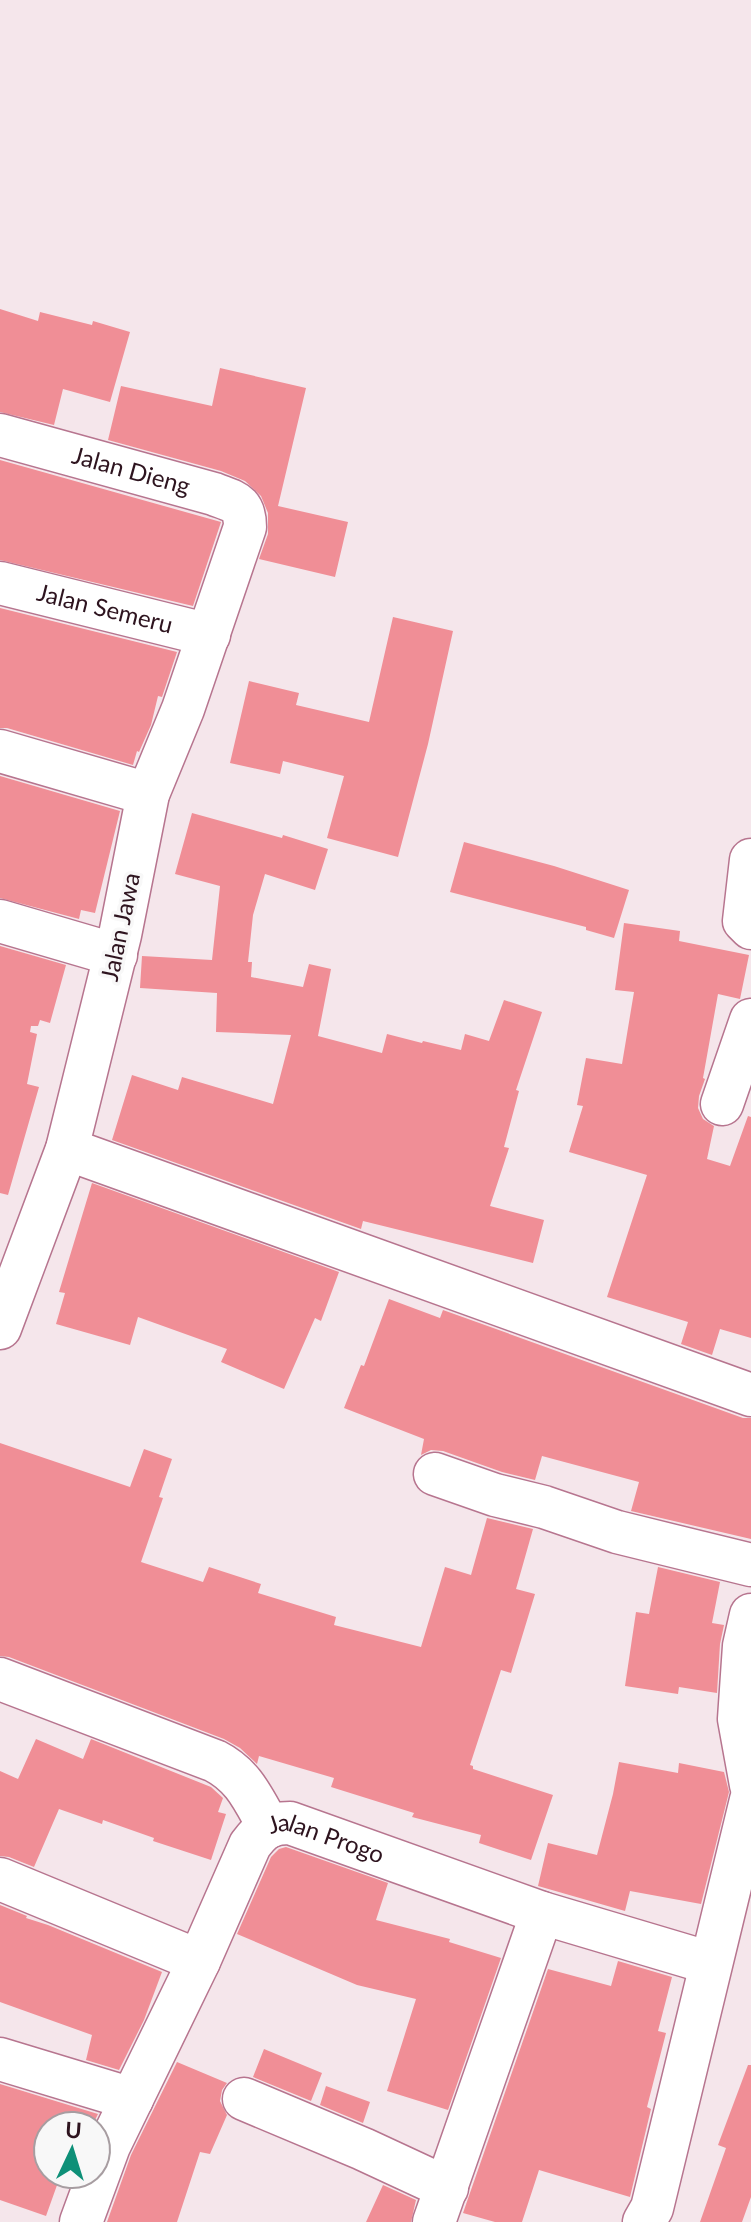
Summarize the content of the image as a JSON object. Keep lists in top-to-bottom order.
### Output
{
  "streets": {
    "street": [
      "Jalan Dieng",
      "Jalan Semeru",
      "Jalan Jawa",
      "Jalan Progo"
    ]
  },
  "crossings": [
    ["Jalan Dieng", "Jalan Jawa"],
    ["Jalan Semeru", "Jalan Jawa"]
  ],
  "north": "top"
}
